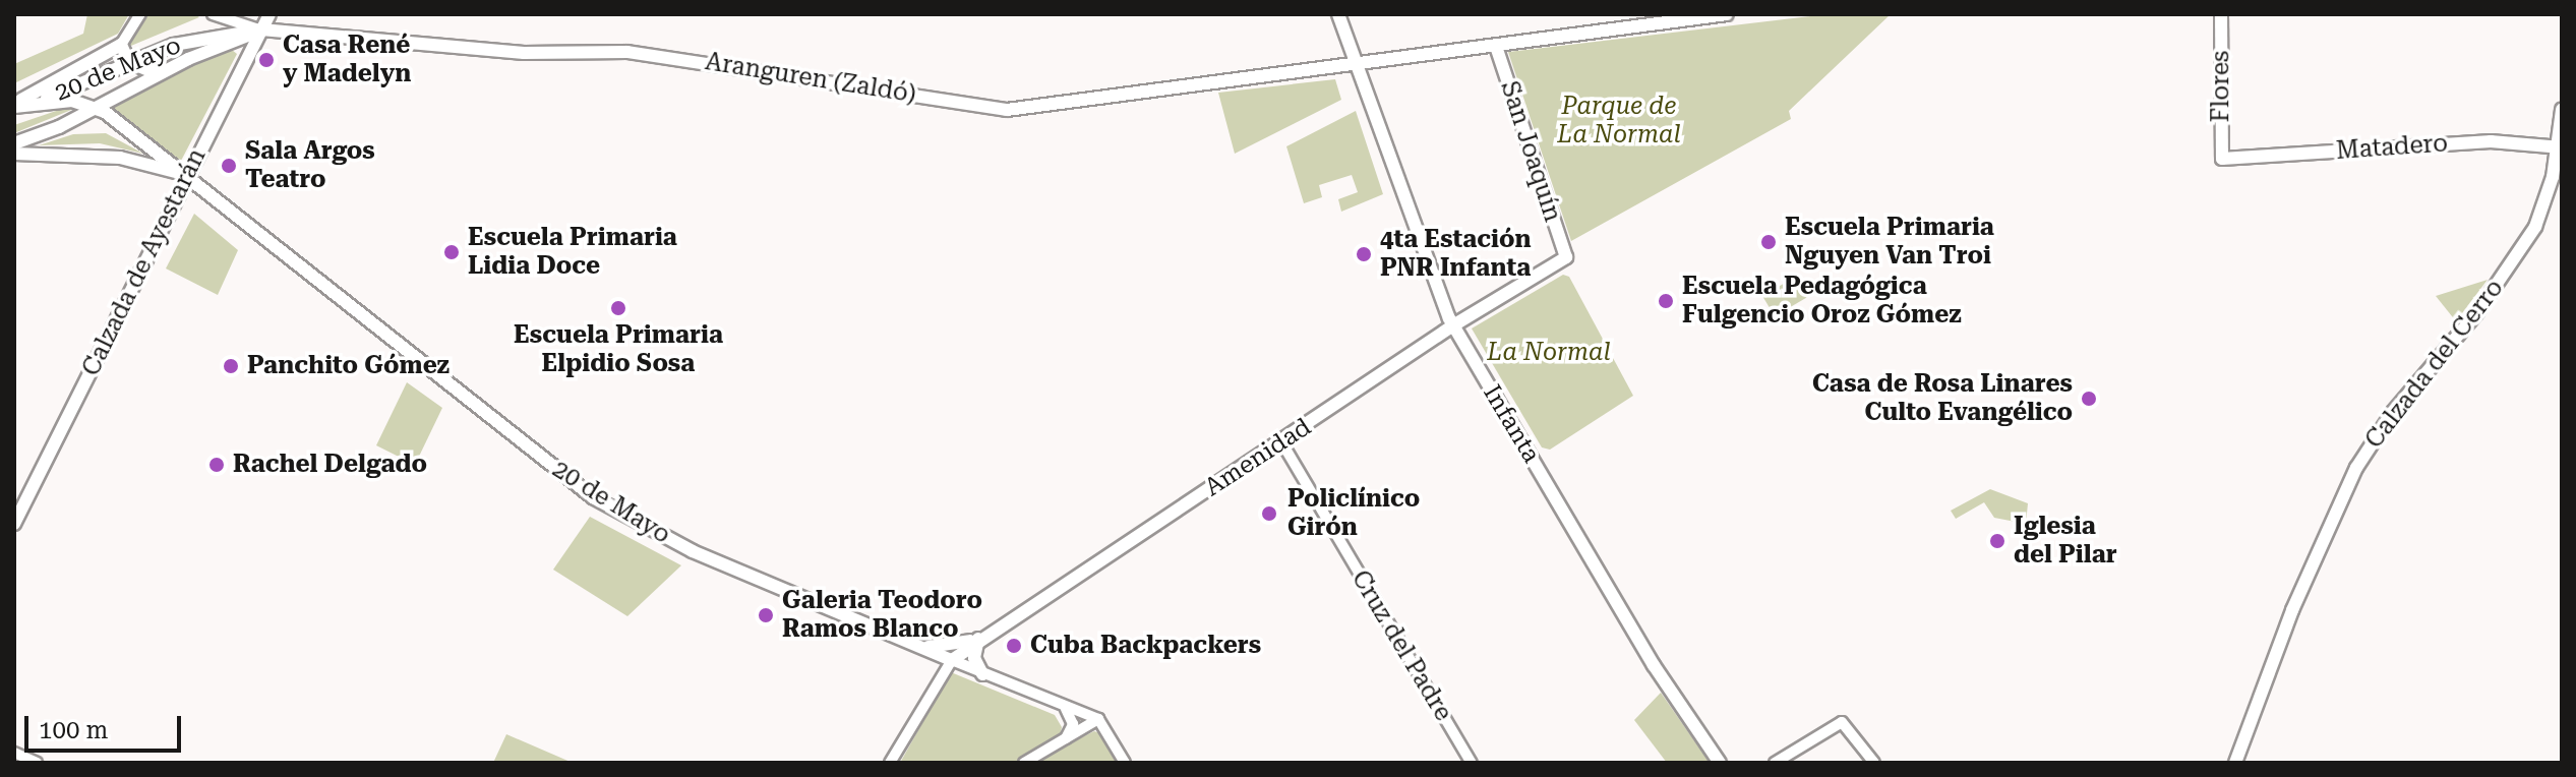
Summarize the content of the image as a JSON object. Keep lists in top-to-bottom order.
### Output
{
  "streets": {
    "main road": [
      "20 de Mayo",
      "Aranguren (Zaldó)",
      "Flores",
      "Matadero",
      "San Joaquín",
      "Calzada de Ayestarán",
      "Calzada del Cerro",
      "Infanta",
      "Amenidad"
    ],
    "street": ["Cruz del Padre"]
  },
  "crossings": [
    ["20 de Mayo", "Aranguren (Zaldó)"],
    ["20 de Mayo", "Calzada de Ayestarán"],
    ["20 de Mayo", "Amenidad"],
    ["Aranguren (Zaldó)", "San Joaquín"],
    ["Aranguren (Zaldó)", "Calzada de Ayestarán"],
    ["Aranguren (Zaldó)", "Infanta"],
    ["Flores", "Matadero"],
    ["Matadero", "Calzada del Cerro"],
    ["San Joaquín", "Amenidad"],
    ["Infanta", "Amenidad"],
    ["Amenidad", "Cruz del Padre"]
  ],
  "parks": ["Parque de La Normal", "La Normal"],
  "places": [
    "Casa René y Madelyn",
    "Sala Argos Teatro",
    "Escuela Primaria Nguyen Van Troi",
    "Escuela Primaria Lidia Doce",
    "4ta Estación PNR Infanta",
    "Escuela Pedagógica Fulgencio Oroz Gómez",
    "Escuela Primaria Elpidio Sosa",
    "Panchito Gómez",
    "Casa de Rosa Linares Culto Evangélico",
    "Rachel Delgado",
    "Policlínico Girón",
    "Iglesia del Pilar",
    "Galeria Teodoro Ramos Blanco",
    "Cuba Backpackers"
  ],
  "scale_bar": "100 m"
}
